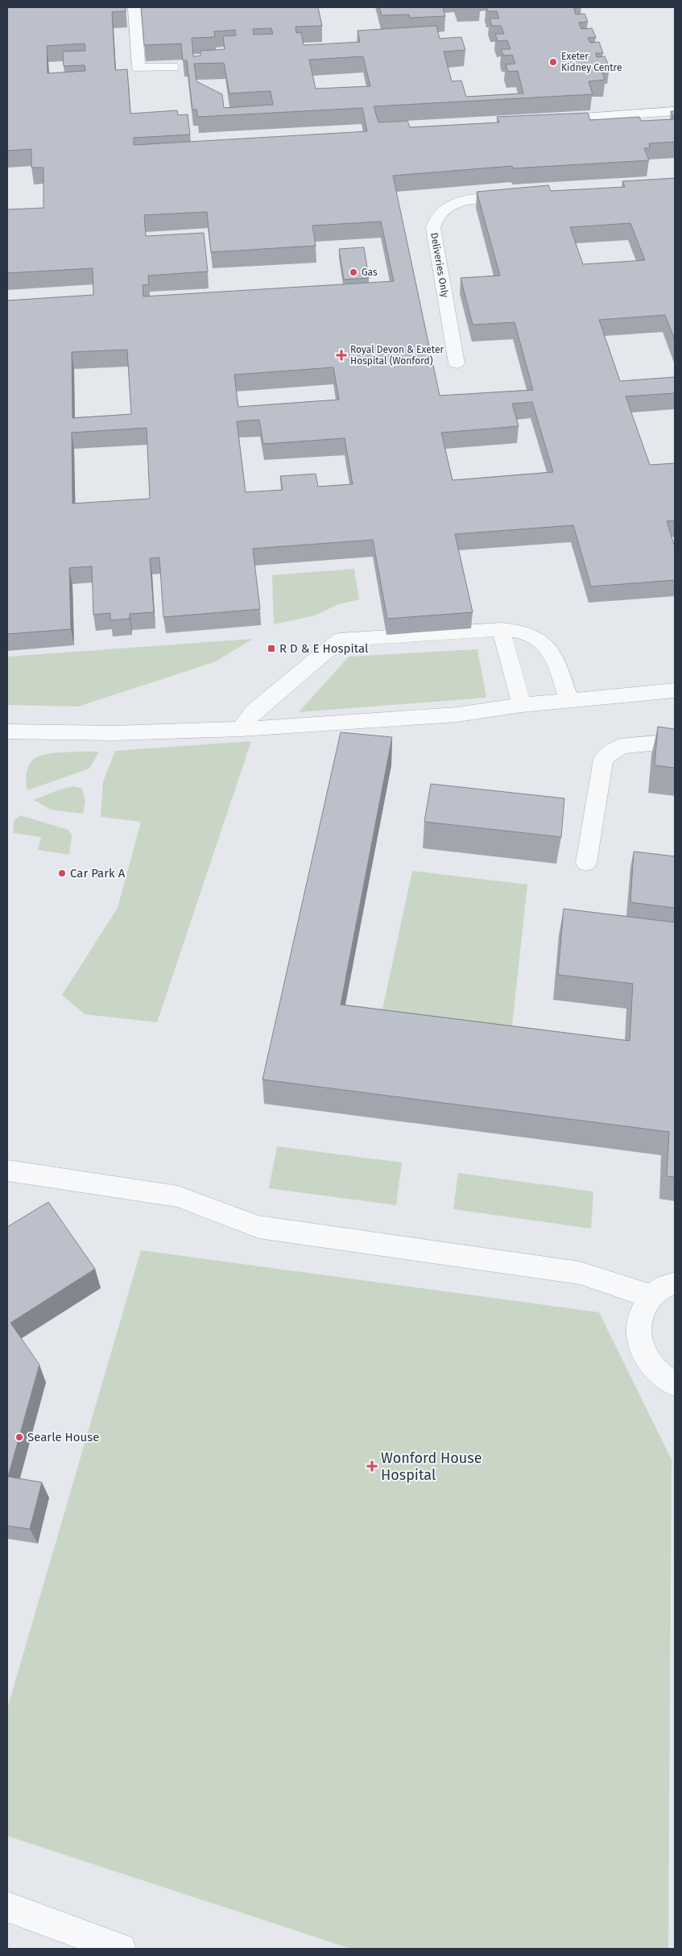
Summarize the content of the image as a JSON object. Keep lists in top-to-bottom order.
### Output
{
  "streets": {
    "street": ["Deliveries Only"]
  },
  "places": {
    "other": [
      "Exeter Kidney Centre",
      "Gas",
      "Car Park A",
      "Searle House"
    ],
    "health": ["Royal Devon & Exeter Hospital (Wonford)", "Wonford House Hospital"],
    "transit": ["R D & E Hospital"]
  }
}
